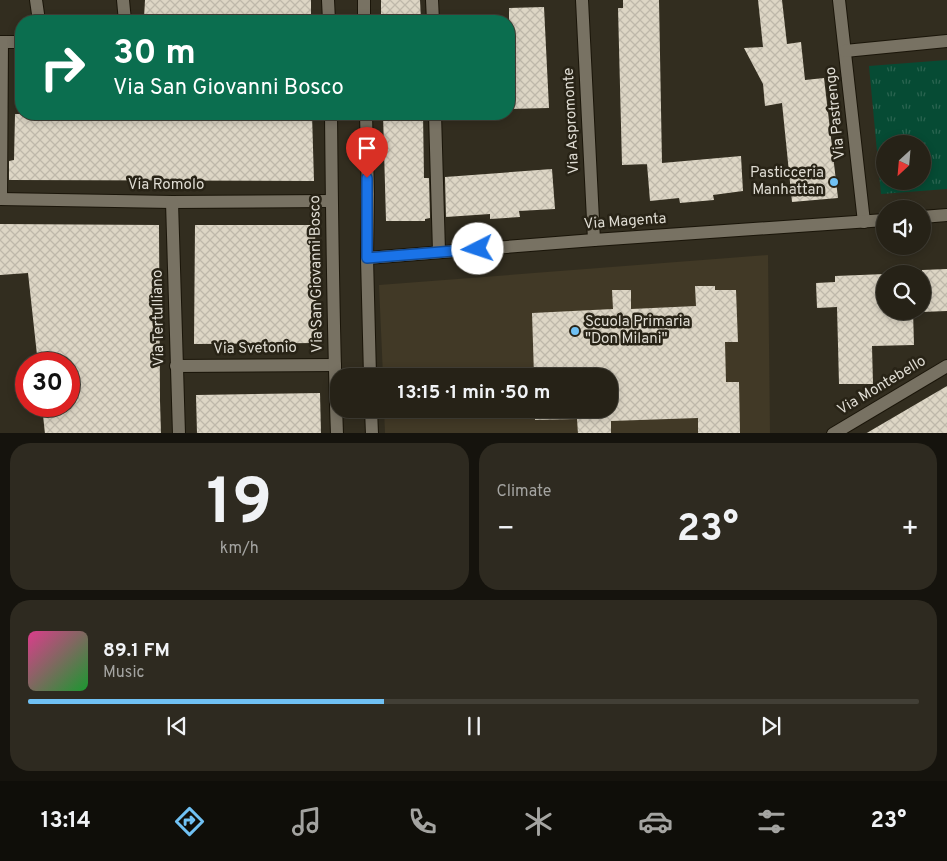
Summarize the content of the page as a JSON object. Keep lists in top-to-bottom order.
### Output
{
  "streets": {
    "street": [
      "Via Pastrengo",
      "Via Aspromonte",
      "Via Romolo",
      "Via Magenta",
      "Via San Giovanni Bosco",
      "Via Tertulliano",
      "Via Svetonio",
      "Via Montebello"
    ]
  },
  "crossings": [
    ["Via Pastrengo", "Via Magenta"],
    ["Via Aspromonte", "Via Magenta"],
    ["Via Romolo", "Via San Giovanni Bosco"],
    ["Via Romolo", "Via Tertulliano"],
    ["Via San Giovanni Bosco", "Via Svetonio"],
    ["Via Tertulliano", "Via Svetonio"]
  ],
  "places": ["Pasticceria Manhattan", "Scuola Primaria \"Don Milani\""],
  "north": "bottom left",
  "page": {
    "turn": ["30 m", "Via San Giovanni Bosco"],
    "limit": "30",
    "trip": "13:15 · 1 min · 50 m",
    "tile": [
      ["19", "km/h"],
      "Climate"
    ],
    "heat": ["−", "23°", "+"],
    "song": ["89.1 FM", "Music"],
    "tabs": ["13:14", "23°"]
  }
}
